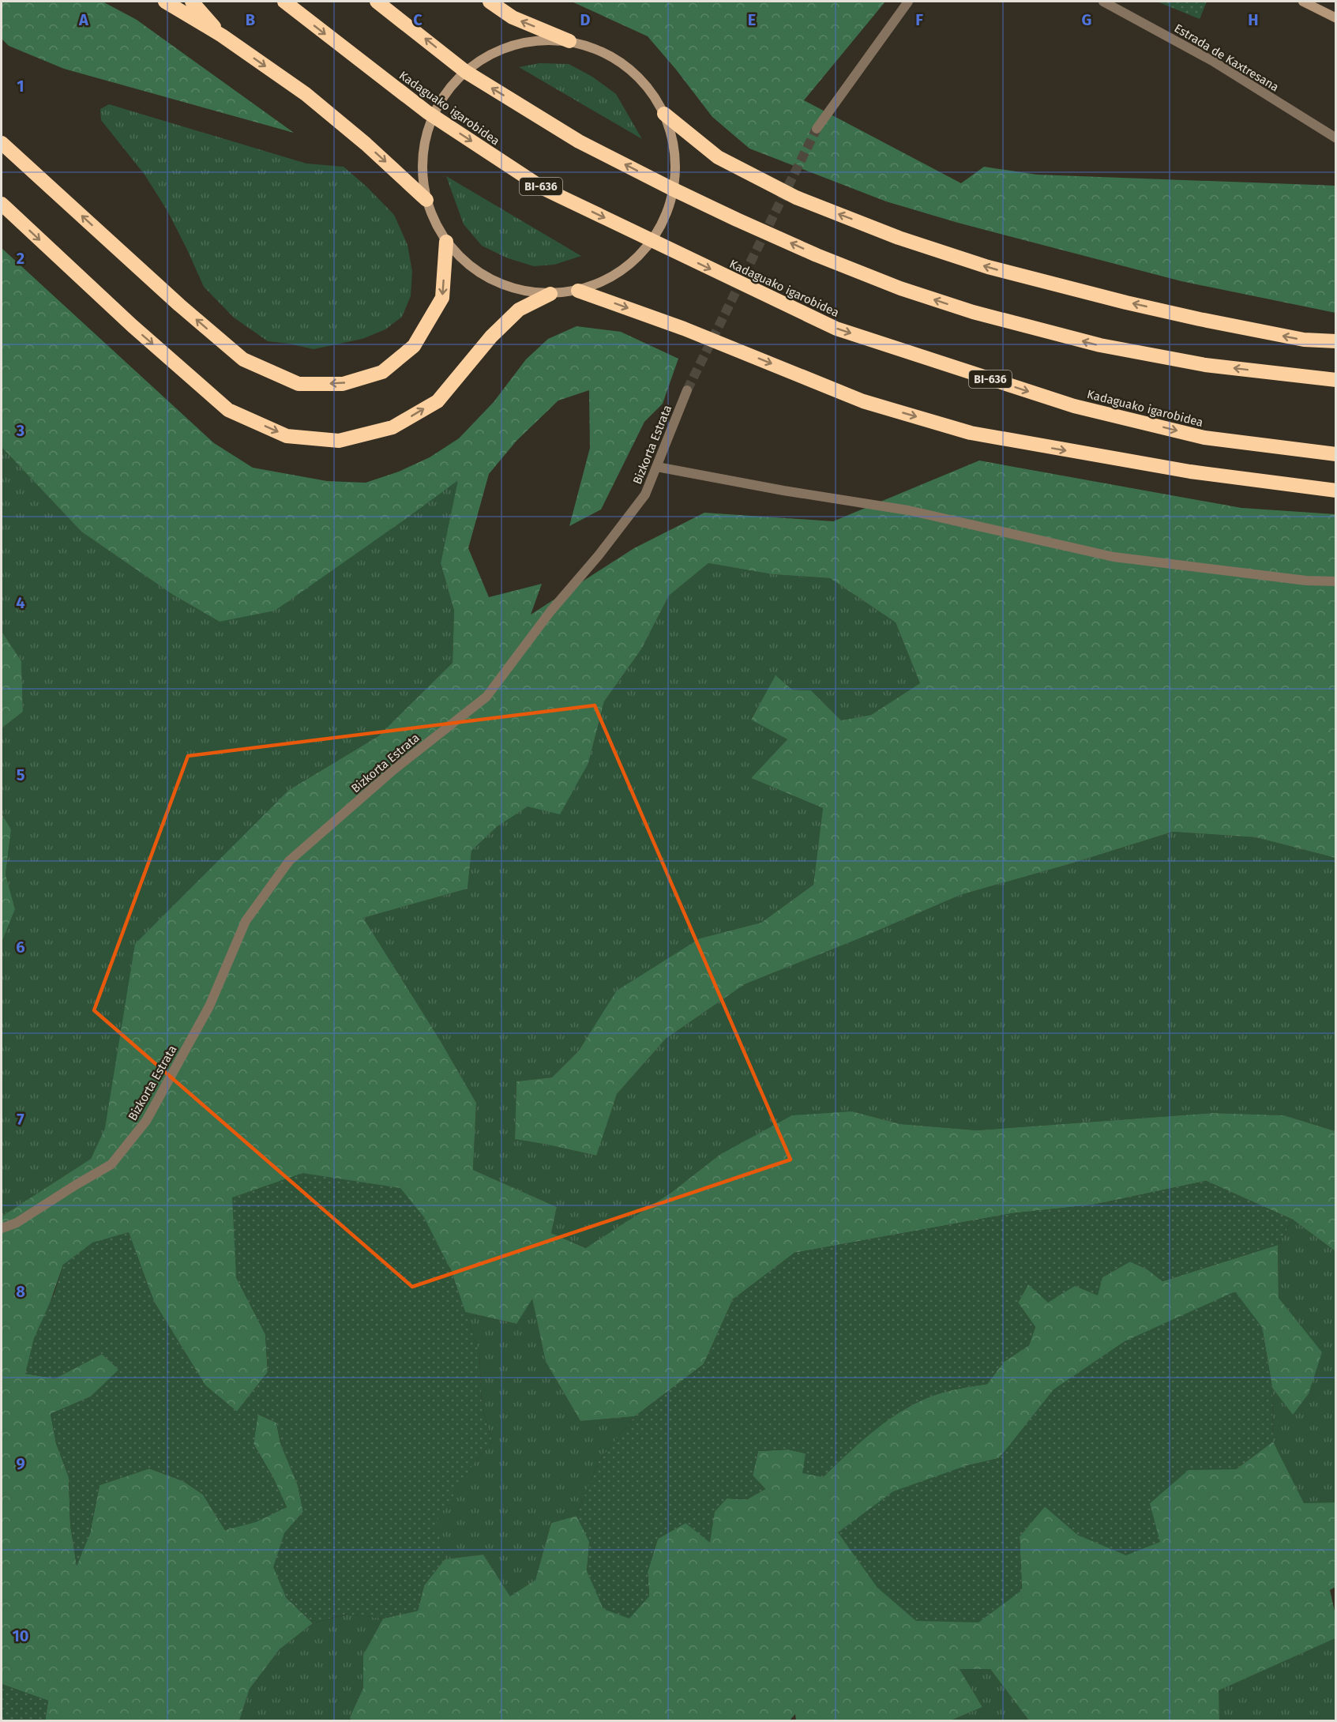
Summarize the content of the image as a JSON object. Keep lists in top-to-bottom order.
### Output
{
  "streets": {
    "highway": ["Kadaguako igarobidea", "BI-636"],
    "street": ["Estrada de Kaxtresana", "Bizkorta Estrata"]
  },
  "grid": {
    "columns": [
      "A",
      "B",
      "C",
      "D",
      "E",
      "F",
      "G",
      "H"
    ],
    "rows": [
      "1",
      "2",
      "3",
      "4",
      "5",
      "6",
      "7",
      "8",
      "9",
      "10"
    ]
  }
}
